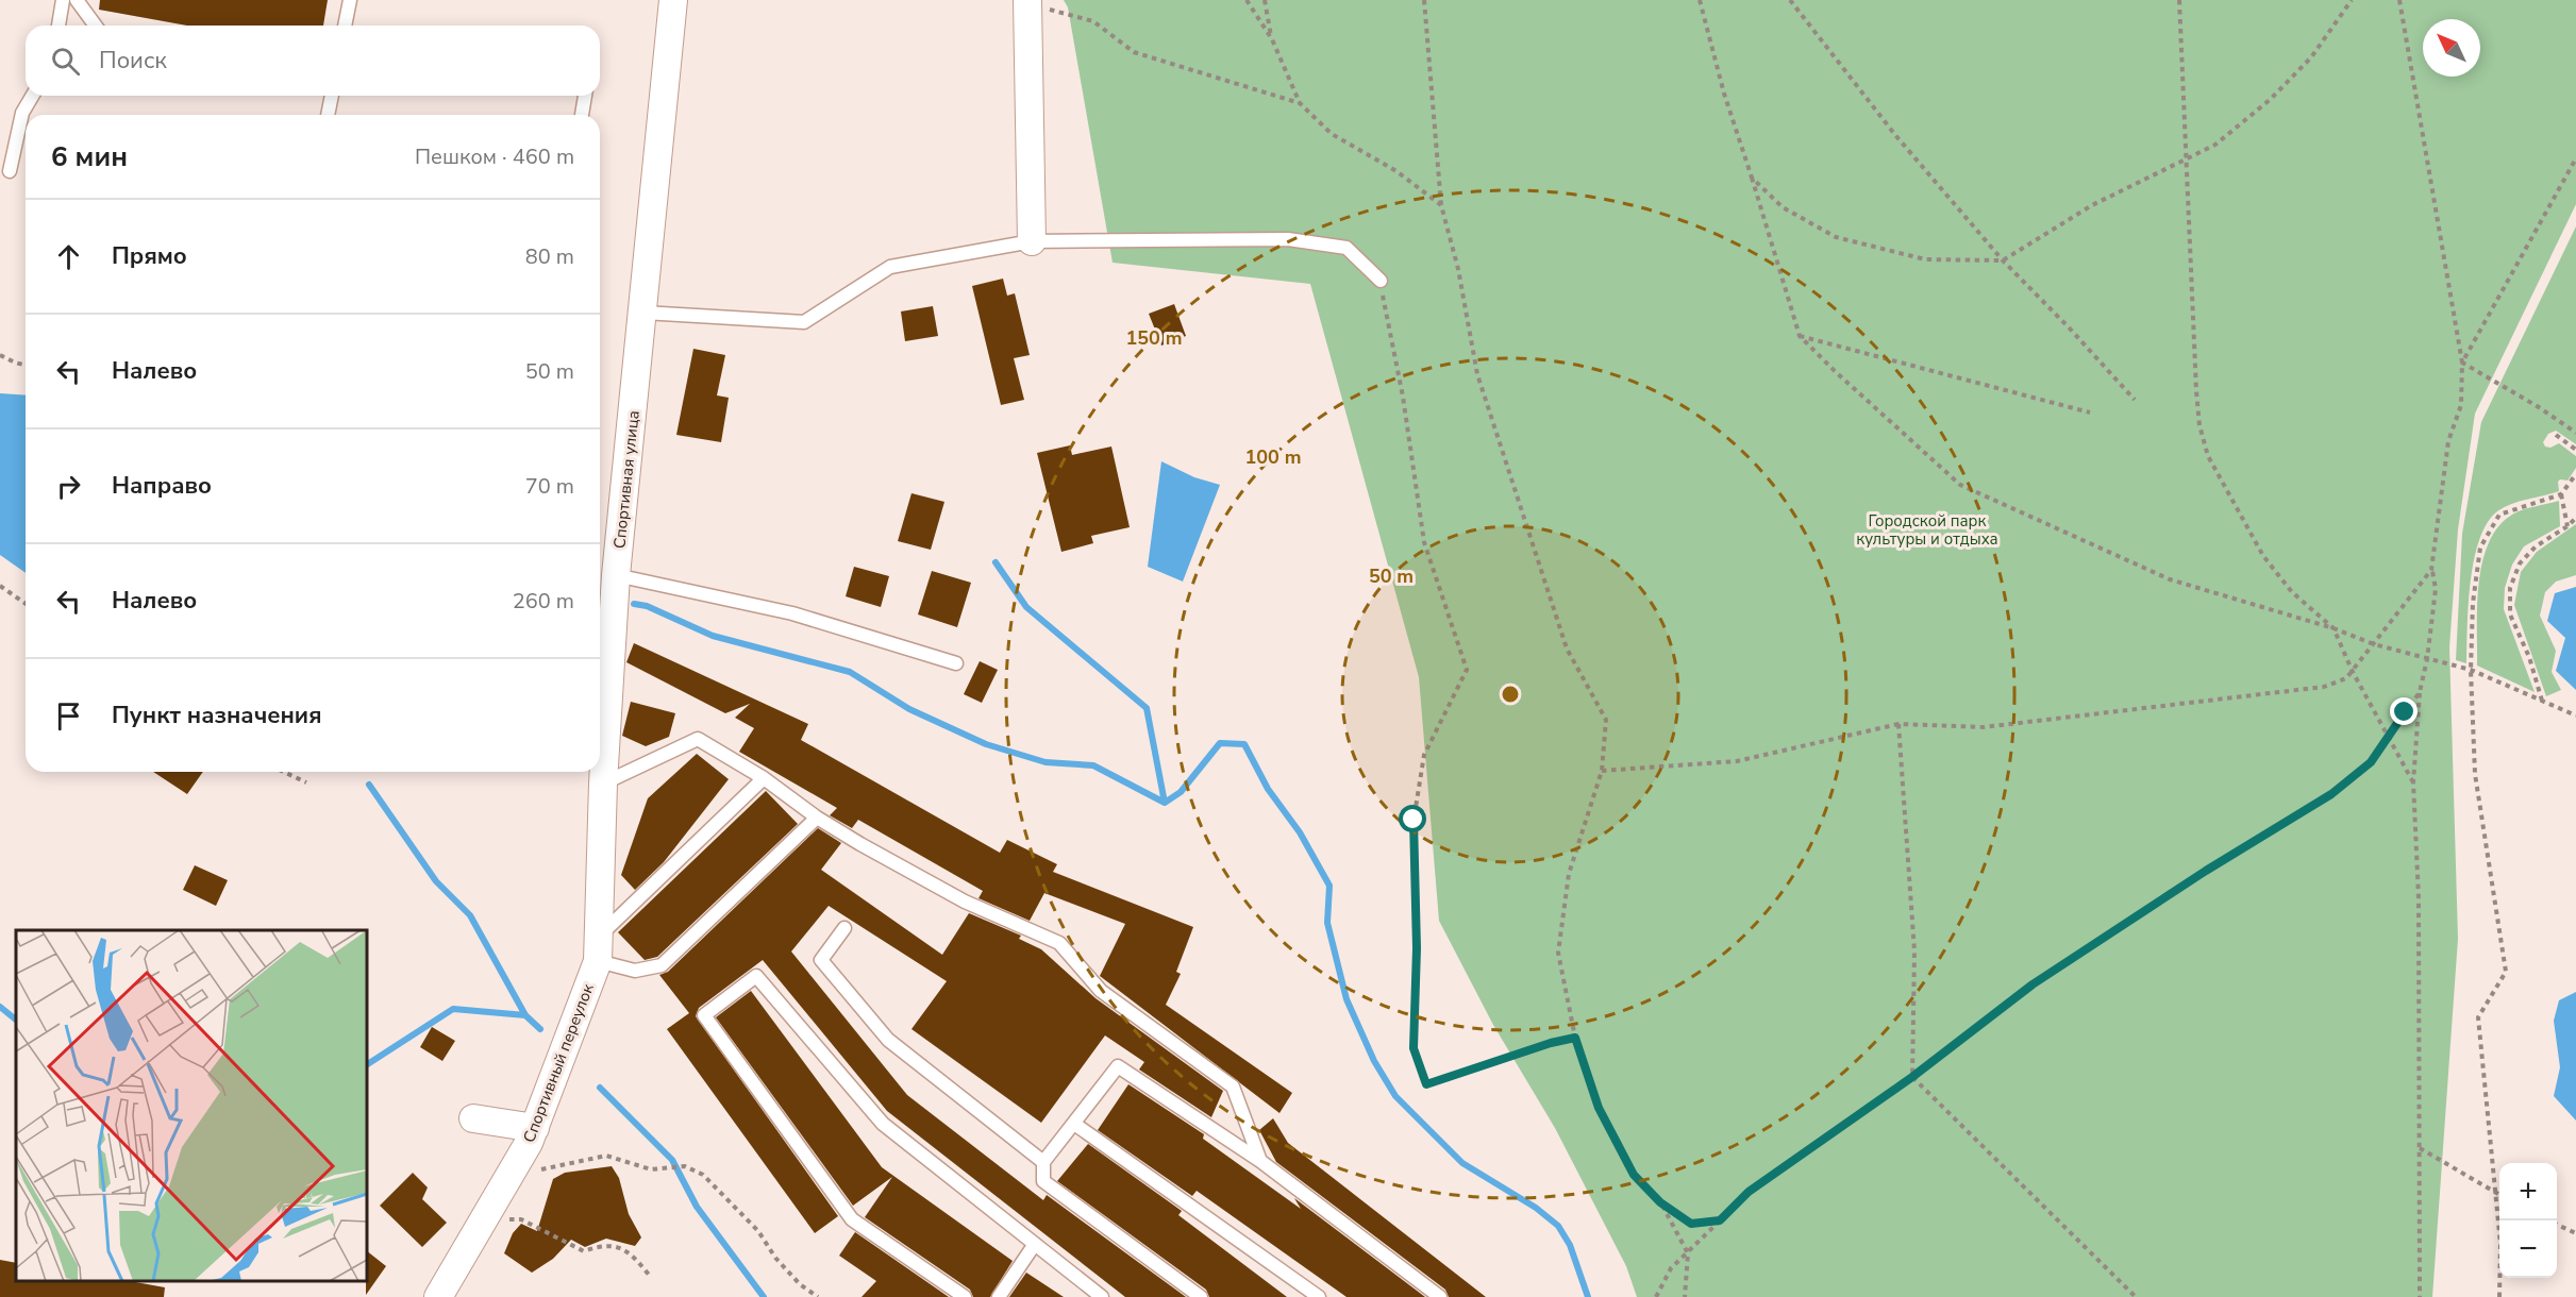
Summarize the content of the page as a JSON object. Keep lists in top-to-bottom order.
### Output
{
  "streets": {
    "street": ["Спортивная улица", "Спортивный переулок"]
  },
  "crossings": [
    ["Спортивная улица", "Спортивный переулок"]
  ],
  "parks": ["Городской парк культуры и отдыха"],
  "north": "top left",
  "page": {
    "search": "Поиск",
    "heading": ["6 мин", "Пешком · 460 m"],
    "list": [
      ["Прямо", "80 m"],
      ["Налево", "50 m"],
      ["Направо", "70 m"],
      ["Налево", "260 m"],
      "Пункт назначения"
    ],
    "map_buttons": ["+", "−"]
  },
  "rings": ["150 m", "100 m", "50 m"]
}
